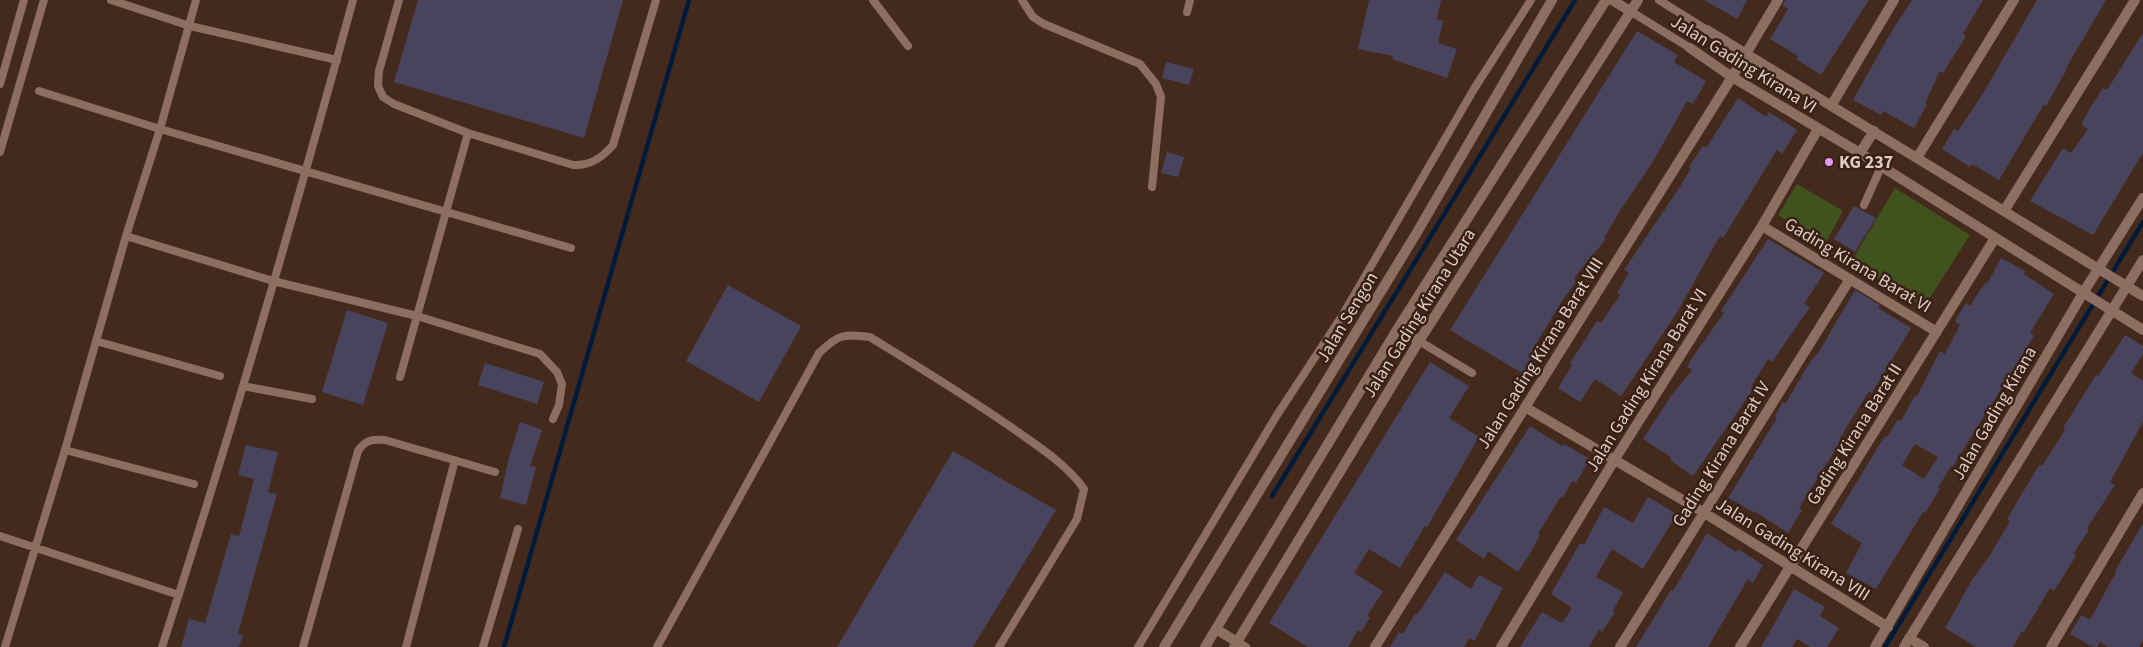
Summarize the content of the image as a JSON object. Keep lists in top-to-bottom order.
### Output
{
  "streets": {
    "street": [
      "Jalan Gading Kirana VI",
      "Gading Kirana Barat VI",
      "Jalan Gading Kirana Utara",
      "Jalan Sengon",
      "Jalan Gading Kirana Barat VIII",
      "Jalan Gading Kirana Barat VI",
      "Jalan Gading Kirana",
      "Gading Kirana Barat II",
      "Gading Kirana Barat IV",
      "Jalan Gading Kirana VIII"
    ]
  },
  "crossings": [
    ["Jalan Gading Kirana VI", "Jalan Gading Kirana Utara"],
    ["Jalan Gading Kirana VI", "Jalan Gading Kirana Barat VIII"],
    ["Jalan Gading Kirana VI", "Jalan Gading Kirana Barat VI"],
    ["Jalan Gading Kirana VI", "Jalan Gading Kirana"],
    ["Jalan Gading Kirana VI", "Gading Kirana Barat II"],
    ["Gading Kirana Barat VI", "Jalan Gading Kirana Barat VI"],
    ["Gading Kirana Barat VI", "Gading Kirana Barat II"],
    ["Gading Kirana Barat VI", "Gading Kirana Barat IV"],
    ["Jalan Gading Kirana Barat VIII", "Jalan Gading Kirana VIII"],
    ["Jalan Gading Kirana Barat VI", "Jalan Gading Kirana VIII"],
    ["Jalan Gading Kirana", "Jalan Gading Kirana VIII"],
    ["Gading Kirana Barat II", "Jalan Gading Kirana VIII"],
    ["Gading Kirana Barat IV", "Jalan Gading Kirana VIII"]
  ],
  "places": ["KG 237"]
}
